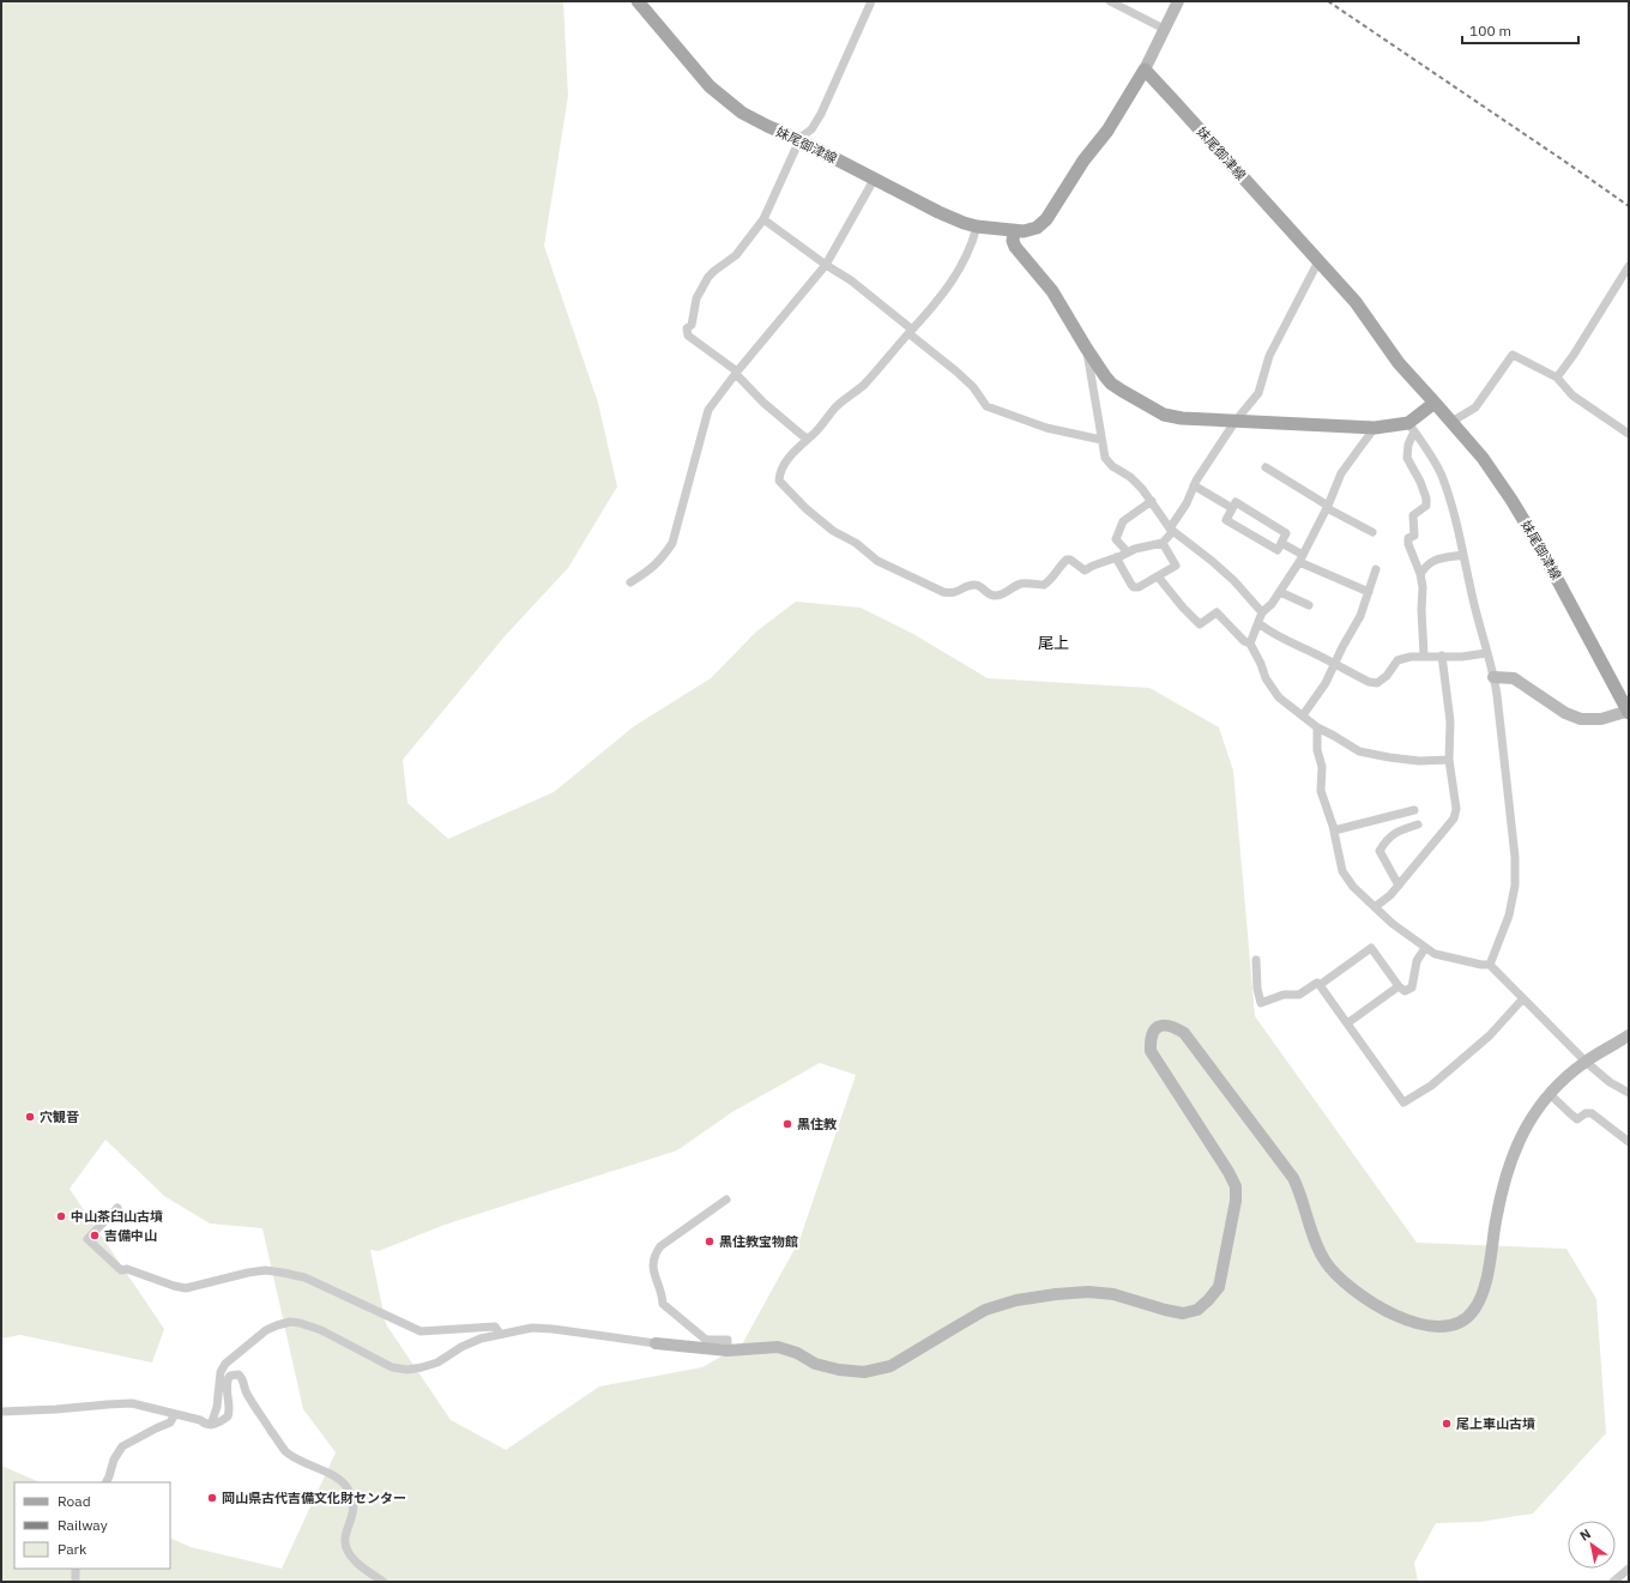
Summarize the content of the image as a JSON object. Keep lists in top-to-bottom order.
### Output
{
  "streets": {
    "main road": ["妹尾御津線"]
  },
  "districts": ["尾上"],
  "places": [
    "穴観音",
    "黒住教",
    "中山茶臼山古墳",
    "吉備中山",
    "黒住教宝物館",
    "尾上車山古墳",
    "岡山県古代吉備文化財センター"
  ],
  "legend": ["Road", "Railway", "Park"],
  "scale_bar": "100 m",
  "north": "top left"
}
